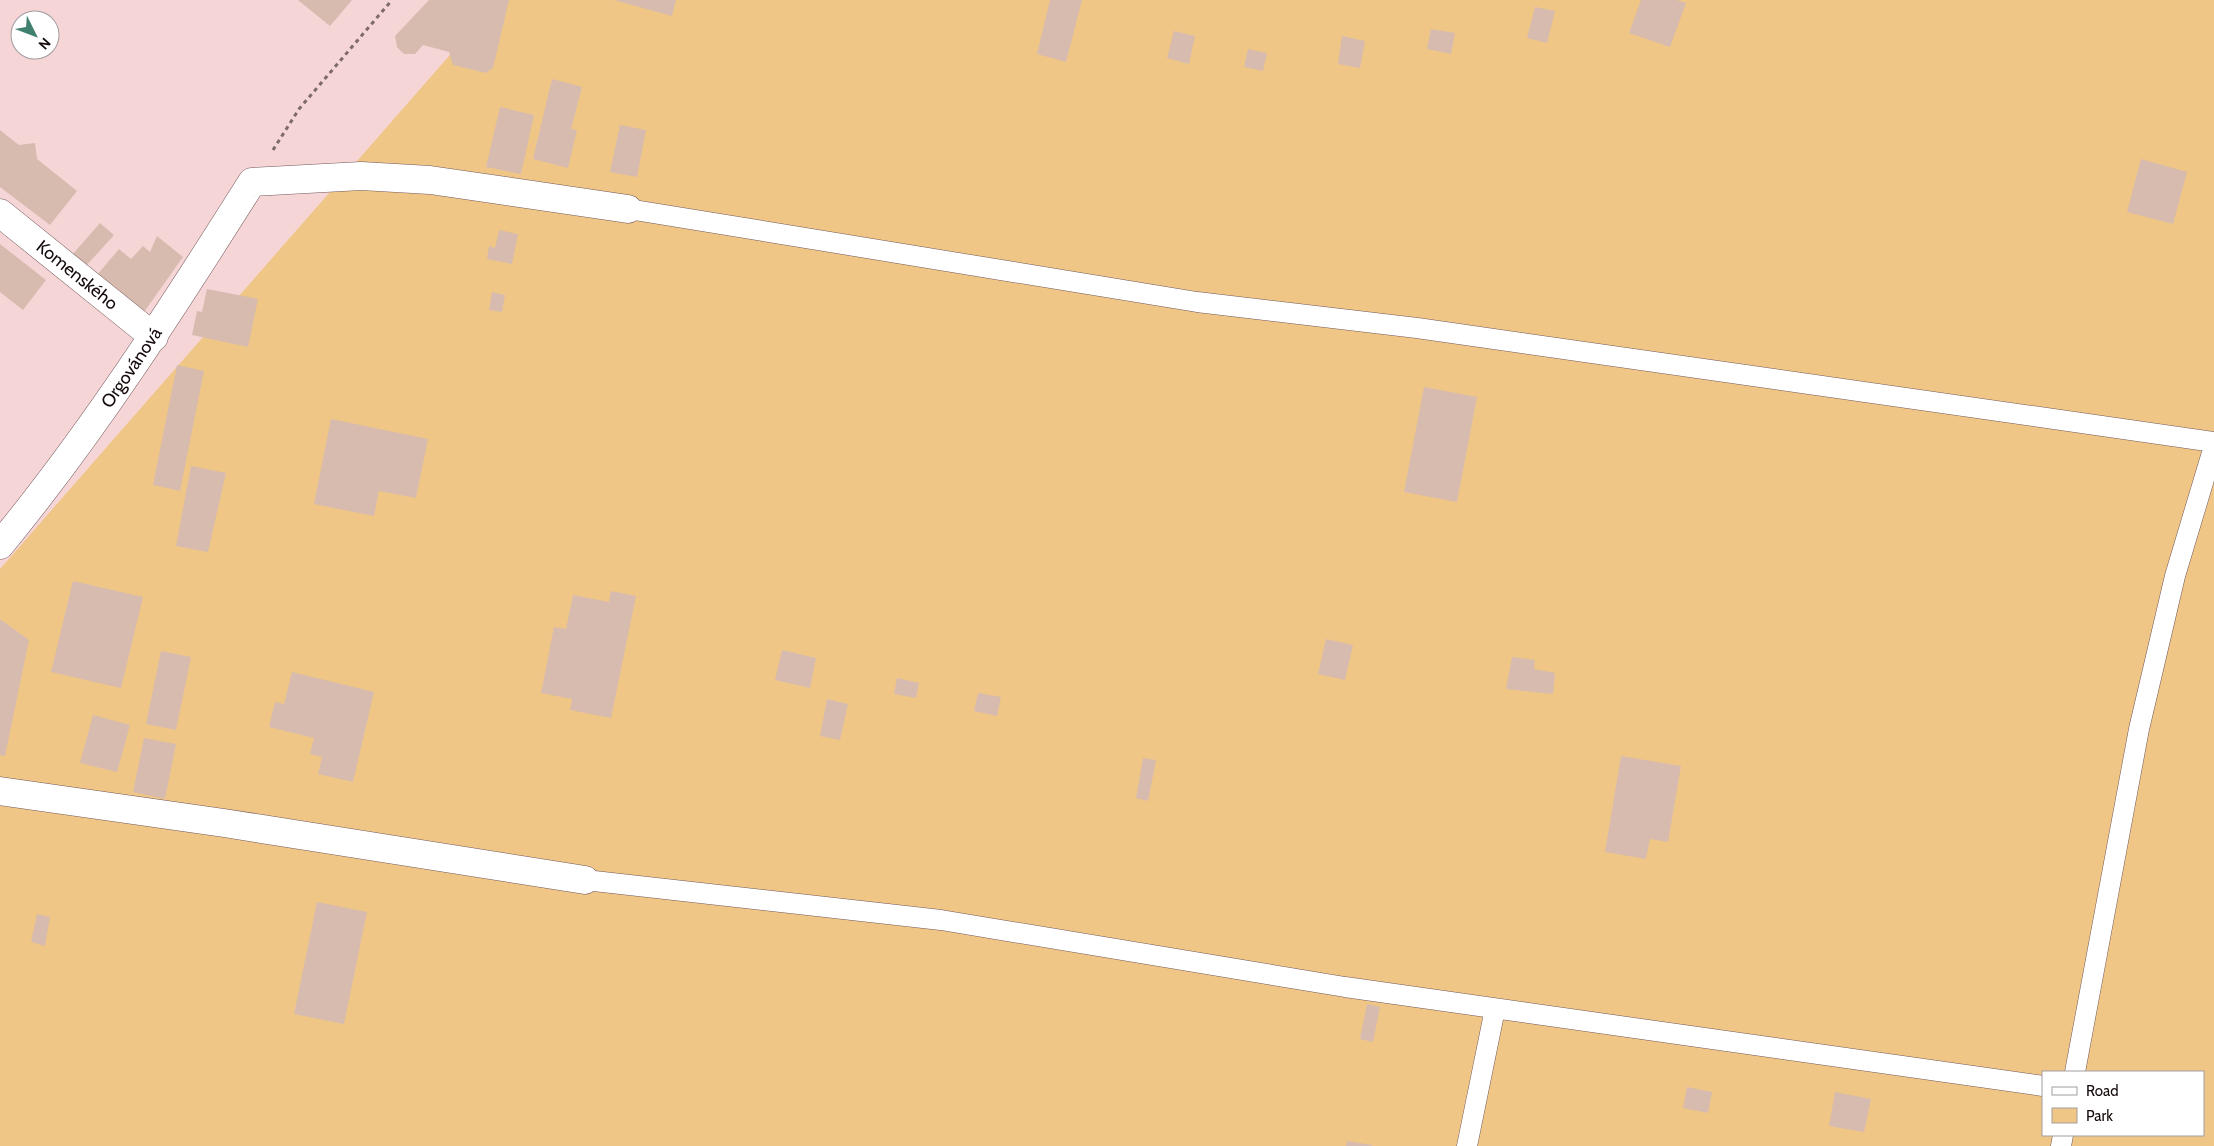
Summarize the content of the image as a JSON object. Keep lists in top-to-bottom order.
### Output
{
  "streets": {
    "street": ["Komenského", "Orgovánová"]
  },
  "crossings": [
    ["Komenského", "Orgovánová"]
  ],
  "legend": ["Road", "Park"],
  "north": "bottom right"
}
